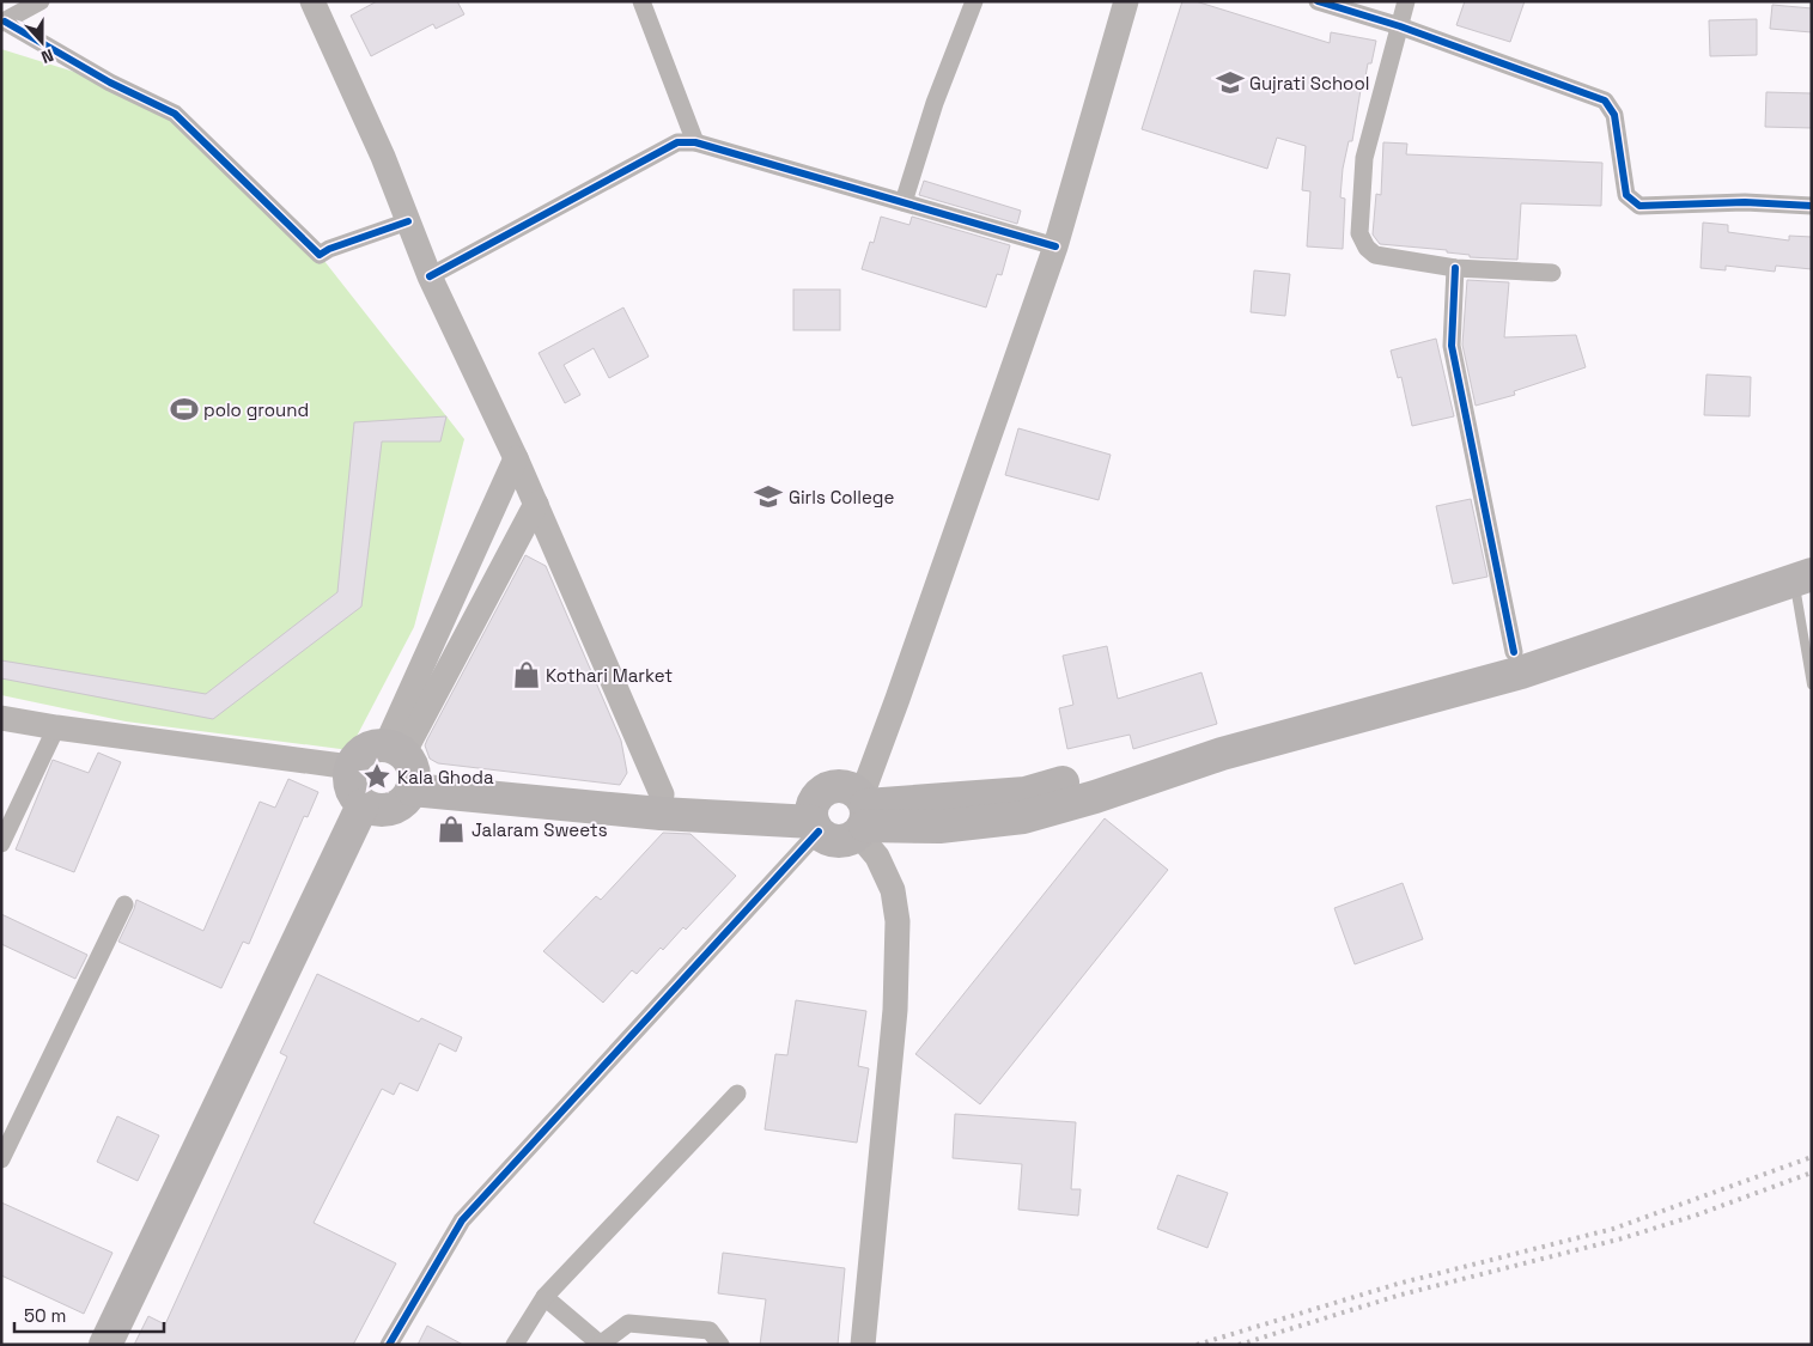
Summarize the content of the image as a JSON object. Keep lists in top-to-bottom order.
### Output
{
  "places": {
    "school or university": ["Gujrati School", "Girls College"],
    "sports": ["polo ground"],
    "shop": ["Kothari Market", "Jalaram Sweets"],
    "place": ["Kala Ghoda"]
  },
  "scale_bar": "50 m",
  "north": "bottom"
}
